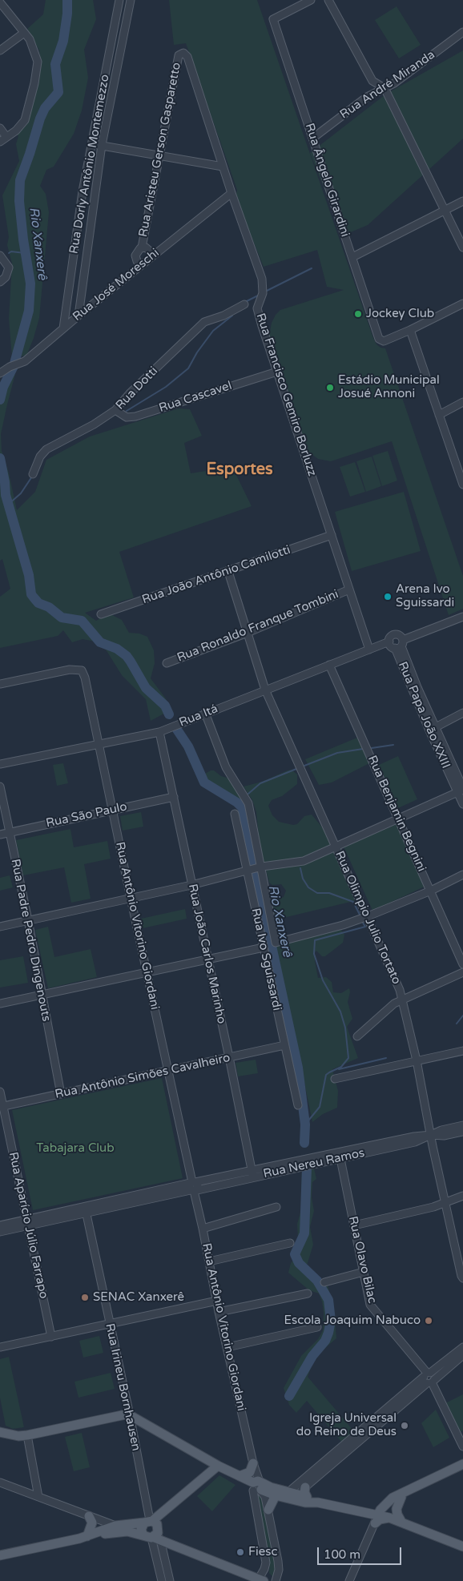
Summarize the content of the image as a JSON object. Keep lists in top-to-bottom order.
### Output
{
  "streets": {
    "street": [
      "Rua André Miranda",
      "Rua Aristeu Gerson Gasparetto",
      "Rua Dorly Antônio Montemezzo",
      "Rua Ângelo Girardini",
      "Rua José Moreschi",
      "Rua Dotti",
      "Rua Francisco Gemiro Borluzz",
      "Rua Cascavel",
      "Rua João Antônio Camilotti",
      "Rua Ronaldo Franque Tombini",
      "Rua Papa João XXIII",
      "Rua Itá",
      "Rua Benjamin Begnini",
      "Rua São Paulo",
      "Rua Olimpio Julio Tortato",
      "Rua Antônio Vitorino Giordani",
      "Rua Padre Pedro Dingenouts",
      "Rua João Carlos Marinho",
      "Rua Ivo Sguissardi",
      "Rua Antônio Simões Cavalheiro",
      "Rua Nereu Ramos",
      "Rua Aparício Júlio Farrapo",
      "Rua Olavo Bilac",
      "Rua Irineu Bornhausen"
    ]
  },
  "crossings": [
    ["Rua André Miranda", "Rua Ângelo Girardini"],
    ["Rua Aristeu Gerson Gasparetto", "Rua José Moreschi"],
    ["Rua Aristeu Gerson Gasparetto", "Rua Francisco Gemiro Borluzz"],
    ["Rua Dorly Antônio Montemezzo", "Rua José Moreschi"],
    ["Rua José Moreschi", "Rua Francisco Gemiro Borluzz"],
    ["Rua Dotti", "Rua Cascavel"],
    ["Rua Francisco Gemiro Borluzz", "Rua Cascavel"],
    ["Rua Francisco Gemiro Borluzz", "Rua João Antônio Camilotti"],
    ["Rua Francisco Gemiro Borluzz", "Rua Ronaldo Franque Tombini"],
    ["Rua Francisco Gemiro Borluzz", "Rua Itá"],
    ["Rua João Antônio Camilotti", "Rua Olimpio Julio Tortato"],
    ["Rua Ronaldo Franque Tombini", "Rua Olimpio Julio Tortato"],
    ["Rua Papa João XXIII", "Rua Itá"],
    ["Rua Itá", "Rua Benjamin Begnini"],
    ["Rua Itá", "Rua Olimpio Julio Tortato"],
    ["Rua Itá", "Rua Antônio Vitorino Giordani"],
    ["Rua Itá", "Rua João Carlos Marinho"],
    ["Rua Itá", "Rua Ivo Sguissardi"],
    ["Rua São Paulo", "Rua Antônio Vitorino Giordani"],
    ["Rua São Paulo", "Rua Padre Pedro Dingenouts"],
    ["Rua São Paulo", "Rua João Carlos Marinho"],
    ["Rua Olimpio Julio Tortato", "Rua Ivo Sguissardi"],
    ["Rua Olimpio Julio Tortato", "Rua Nereu Ramos"],
    ["Rua Antônio Vitorino Giordani", "Rua Antônio Simões Cavalheiro"],
    ["Rua Antônio Vitorino Giordani", "Rua Nereu Ramos"],
    ["Rua Padre Pedro Dingenouts", "Rua Antônio Simões Cavalheiro"],
    ["Rua João Carlos Marinho", "Rua Antônio Simões Cavalheiro"],
    ["Rua João Carlos Marinho", "Rua Nereu Ramos"],
    ["Rua Ivo Sguissardi", "Rua Antônio Simões Cavalheiro"],
    ["Rua Antônio Simões Cavalheiro", "Rua Aparício Júlio Farrapo"],
    ["Rua Nereu Ramos", "Rua Aparício Júlio Farrapo"],
    ["Rua Nereu Ramos", "Rua Olavo Bilac"],
    ["Rua Nereu Ramos", "Rua Irineu Bornhausen"]
  ],
  "districts": ["Esportes"],
  "water": ["Rio Xanxerê"],
  "parks": ["Tabajara Club"],
  "places": [
    "Jockey Club",
    "Estádio Municipal Josué Annoni",
    "Arena Ivo Sguissardi",
    "SENAC Xanxerê",
    "Escola Joaquim Nabuco",
    "Igreja Universal do Reino de Deus",
    "Fiesc"
  ],
  "scale_bar": "100 m"
}
